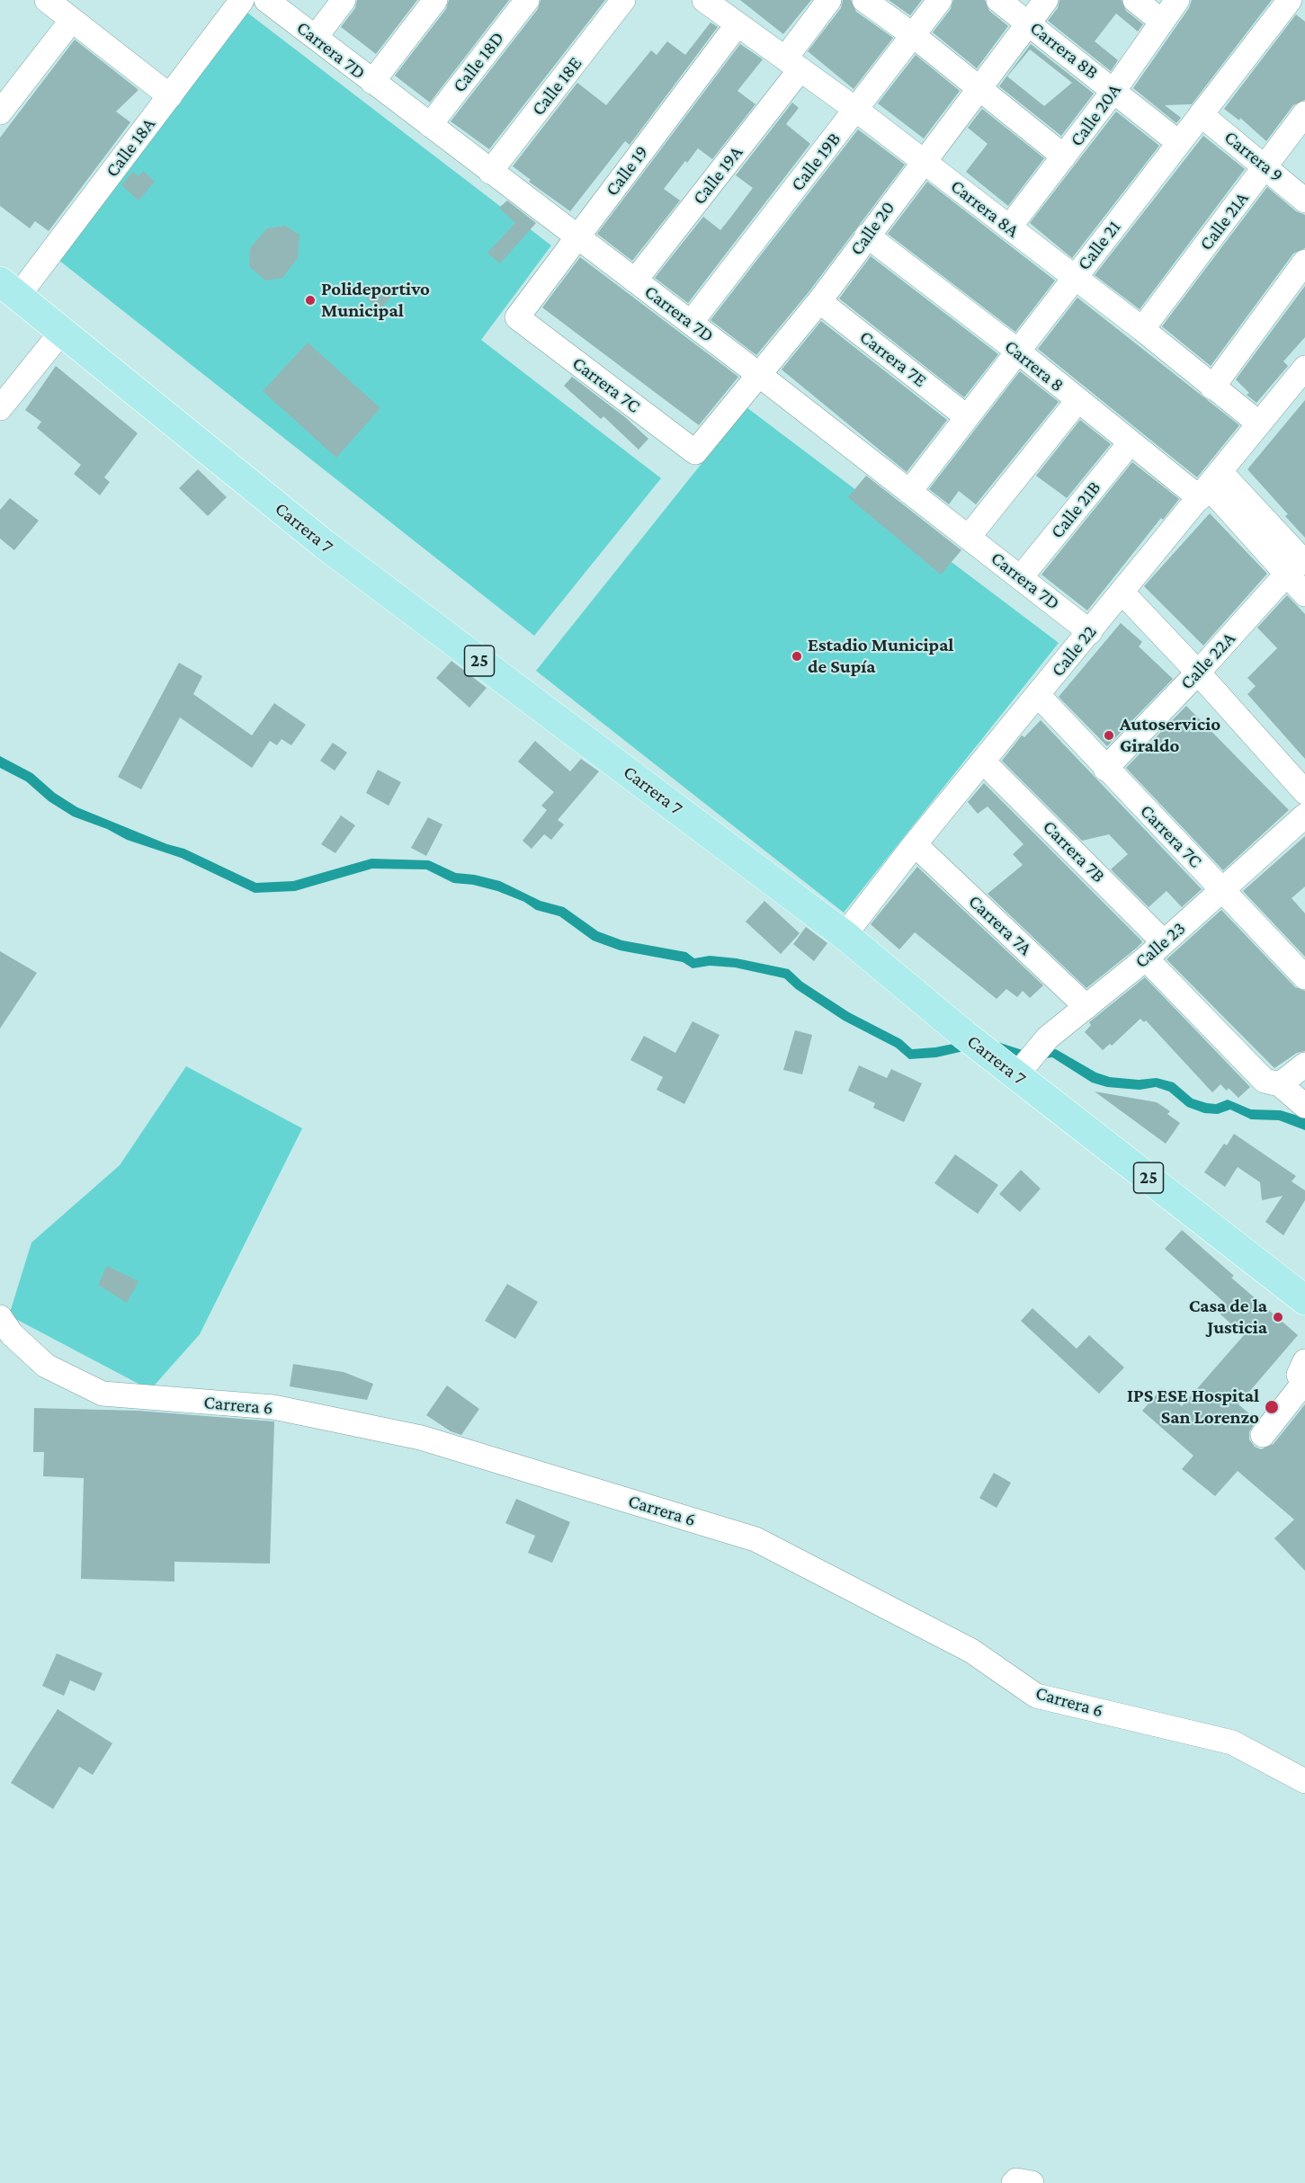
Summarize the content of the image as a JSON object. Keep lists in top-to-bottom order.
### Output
{
  "streets": {
    "main road": ["Carrera 7", "25"],
    "street": [
      "Carrera 7D",
      "Carrera 8B",
      "Calle 18D",
      "Calle 18E",
      "Calle 20A",
      "Calle 18A",
      "Carrera 9",
      "Calle 19B",
      "Calle 19",
      "Calle 19A",
      "Carrera 8A",
      "Calle 21A",
      "Calle 20",
      "Calle 21",
      "Carrera 7E",
      "Carrera 8",
      "Carrera 7C",
      "Calle 21B",
      "Calle 22",
      "Calle 22A",
      "Carrera 7B",
      "Carrera 7A",
      "Calle 23",
      "Carrera 6"
    ]
  },
  "crossings": [
    ["Carrera 7D", "Calle 18D"],
    ["Carrera 7D", "Calle 18E"],
    ["Carrera 7D", "Calle 19B"],
    ["Carrera 7D", "Calle 19"],
    ["Carrera 7D", "Calle 19A"],
    ["Carrera 7D", "Calle 20"],
    ["Carrera 7D", "Calle 21"],
    ["Carrera 7D", "Calle 21B"],
    ["Carrera 7D", "Calle 22"],
    ["Carrera 8B", "Calle 20A"],
    ["Carrera 8B", "Calle 20"],
    ["Carrera 8B", "Calle 21"],
    ["Calle 20A", "Carrera 8A"],
    ["Calle 18A", "Carrera 7"],
    ["Carrera 9", "Calle 21A"],
    ["Carrera 9", "Calle 21"],
    ["Calle 19B", "Carrera 8A"],
    ["Calle 19", "Carrera 8A"],
    ["Calle 19", "Carrera 7C"],
    ["Calle 19A", "Carrera 8A"],
    ["Carrera 8A", "Calle 21A"],
    ["Carrera 8A", "Calle 20"],
    ["Carrera 8A", "Calle 21"],
    ["Carrera 8A", "Calle 22"],
    ["Calle 20", "Carrera 7E"],
    ["Calle 20", "Carrera 8"],
    ["Calle 20", "Carrera 7C"],
    ["Calle 21", "Carrera 7E"],
    ["Calle 21", "Carrera 8"],
    ["Carrera 8", "Calle 21B"],
    ["Carrera 8", "Calle 22"],
    ["Carrera 8", "Calle 22A"],
    ["Carrera 7C", "Calle 22"],
    ["Carrera 7C", "Calle 22A"],
    ["Carrera 7C", "Calle 23"],
    ["Carrera 7", "Calle 22"],
    ["Carrera 7", "Calle 23"],
    ["Calle 22", "Carrera 7B"],
    ["Calle 22", "Carrera 7A"],
    ["Carrera 7B", "Calle 23"],
    ["Carrera 7A", "Calle 23"]
  ],
  "places": [
    "Polideportivo Municipal",
    "Estadio Municipal de Supía",
    "Autoservicio Giraldo",
    "Casa de la Justicia",
    "IPS ESE Hospital San Lorenzo"
  ]
}
